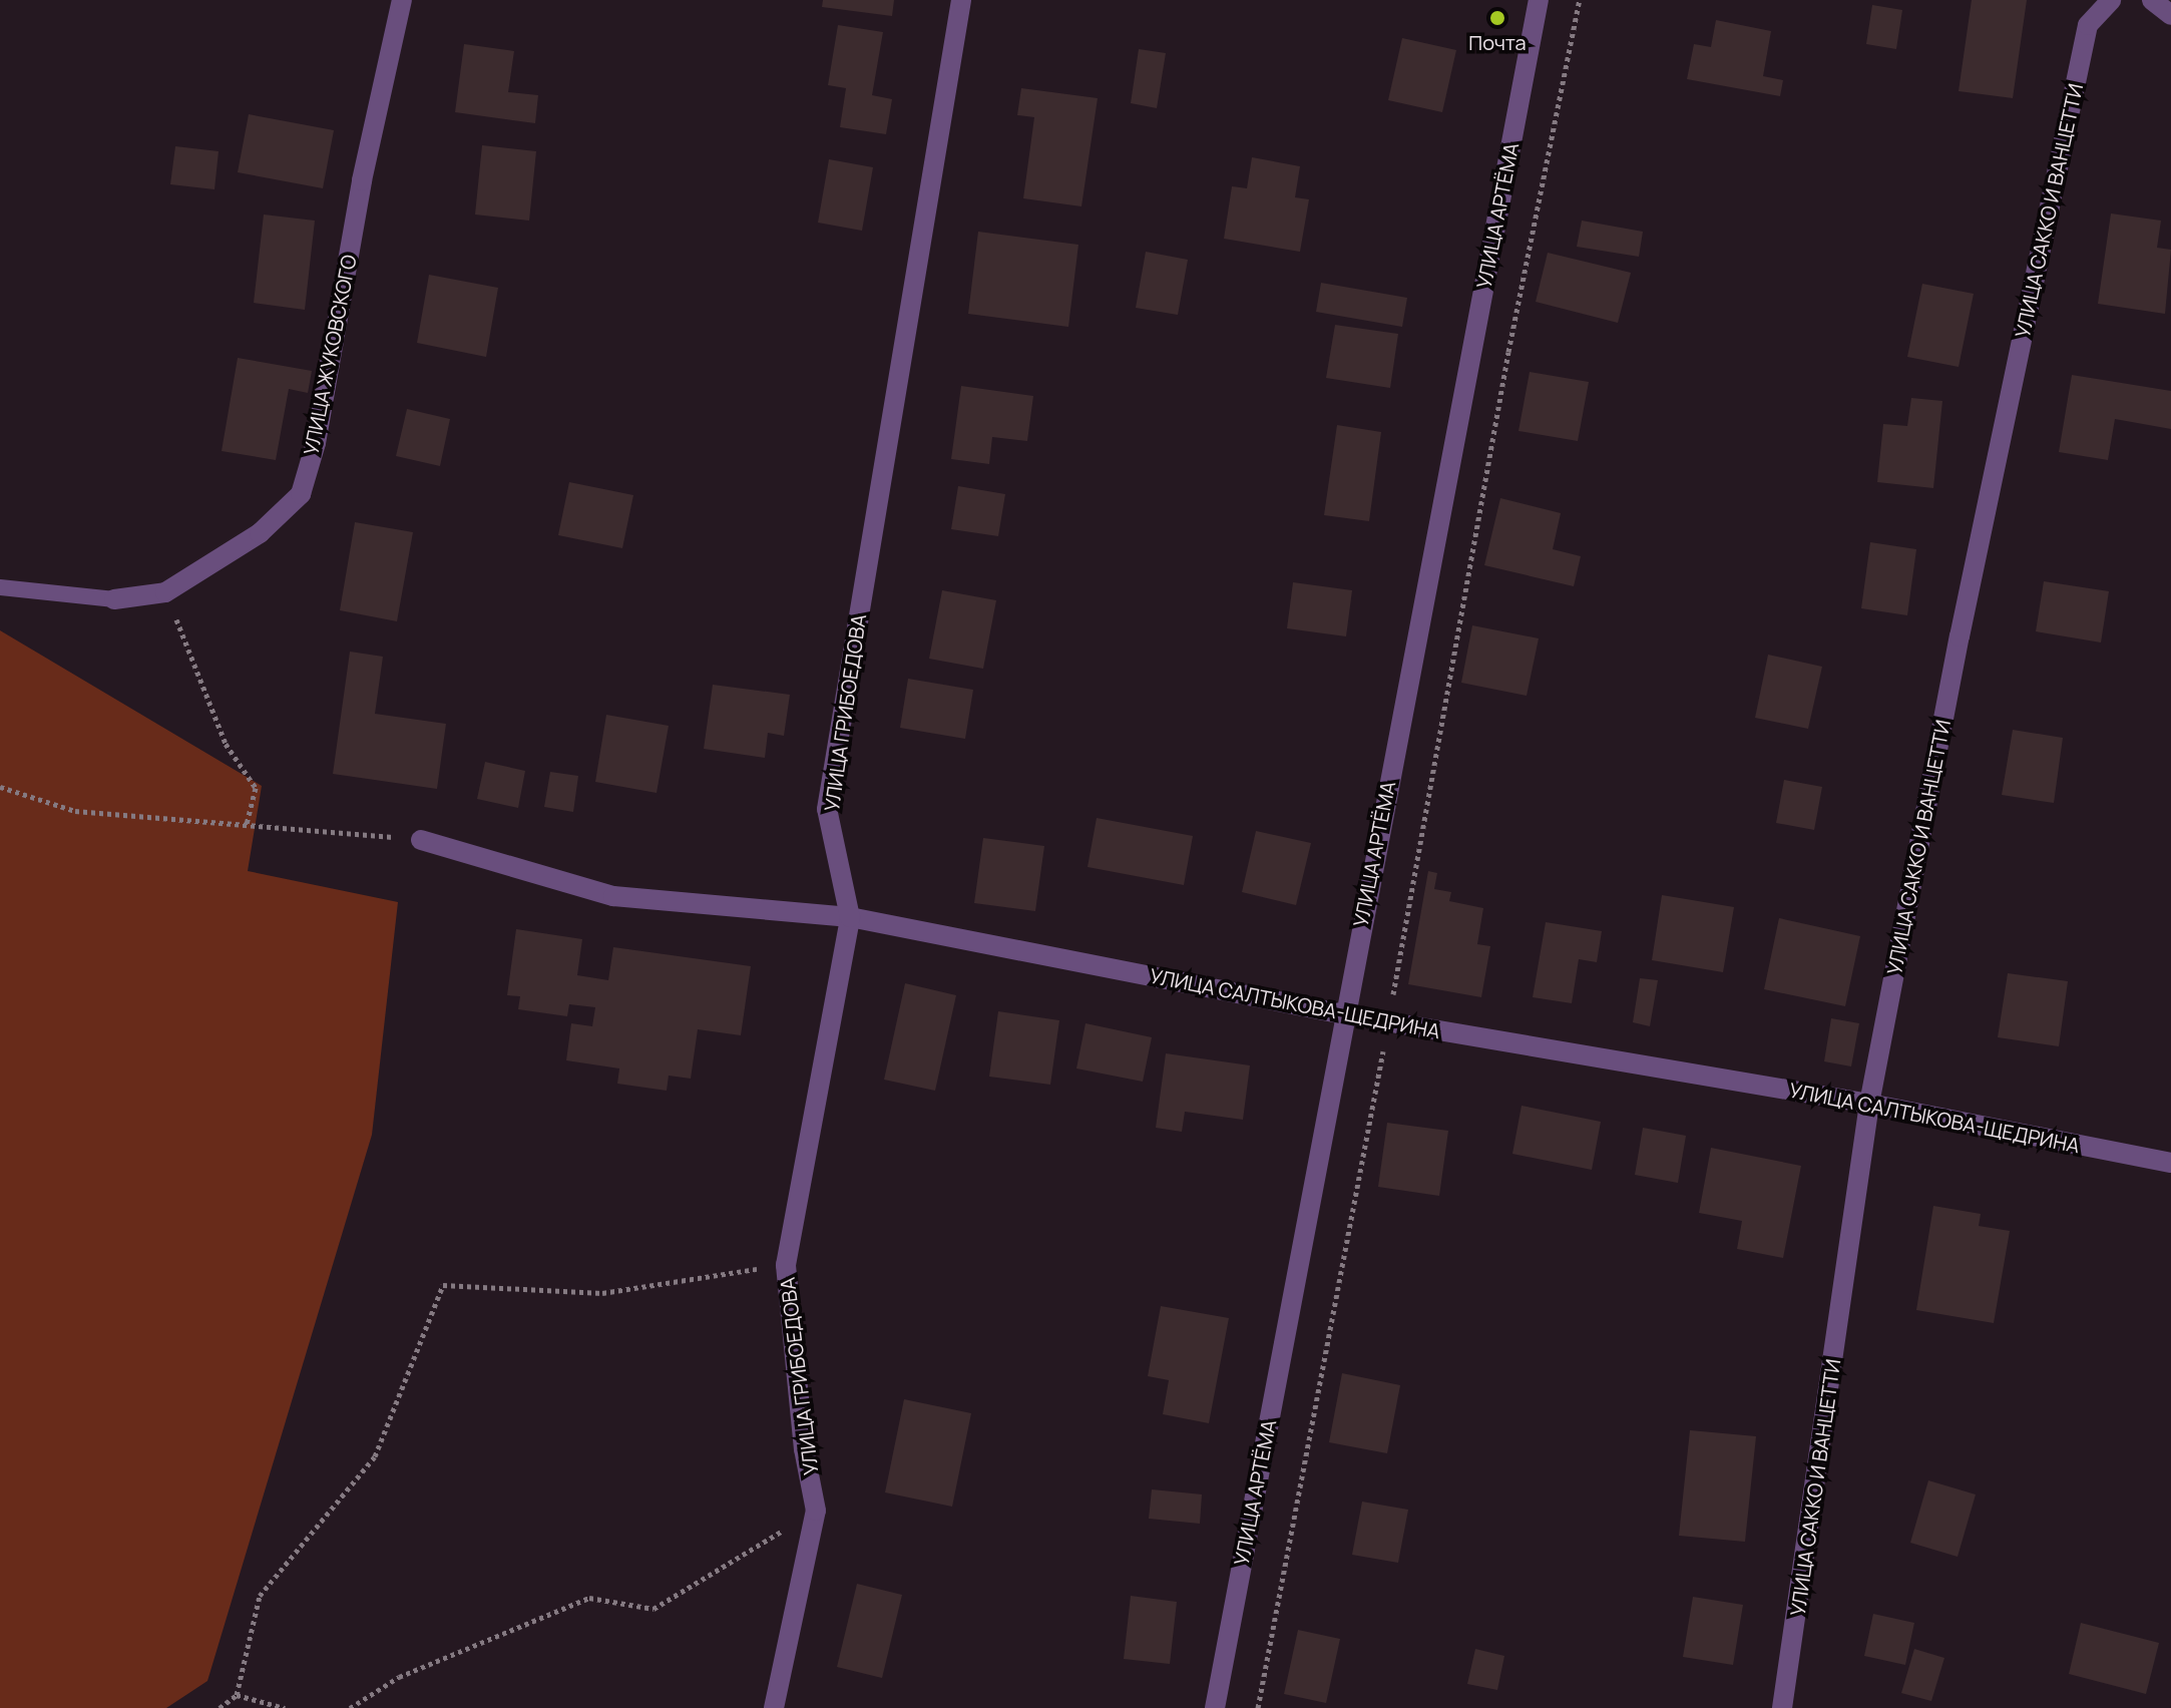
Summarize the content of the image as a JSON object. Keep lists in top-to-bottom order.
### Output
{
  "streets": {
    "street": [
      "УЛИЦА САККО И ВАНЦЕТТИ",
      "УЛИЦА АРТЁМА",
      "УЛИЦА ЖУКОВСКОГО",
      "УЛИЦА ГРИБОЕДОВА",
      "УЛИЦА САЛТЫКОВА-ЩЕДРИНА"
    ]
  },
  "crossings": [
    ["УЛИЦА САККО И ВАНЦЕТТИ", "УЛИЦА САЛТЫКОВА-ЩЕДРИНА"],
    ["УЛИЦА АРТЁМА", "УЛИЦА САЛТЫКОВА-ЩЕДРИНА"],
    ["УЛИЦА ГРИБОЕДОВА", "УЛИЦА САЛТЫКОВА-ЩЕДРИНА"]
  ],
  "places": ["Почта"]
}
